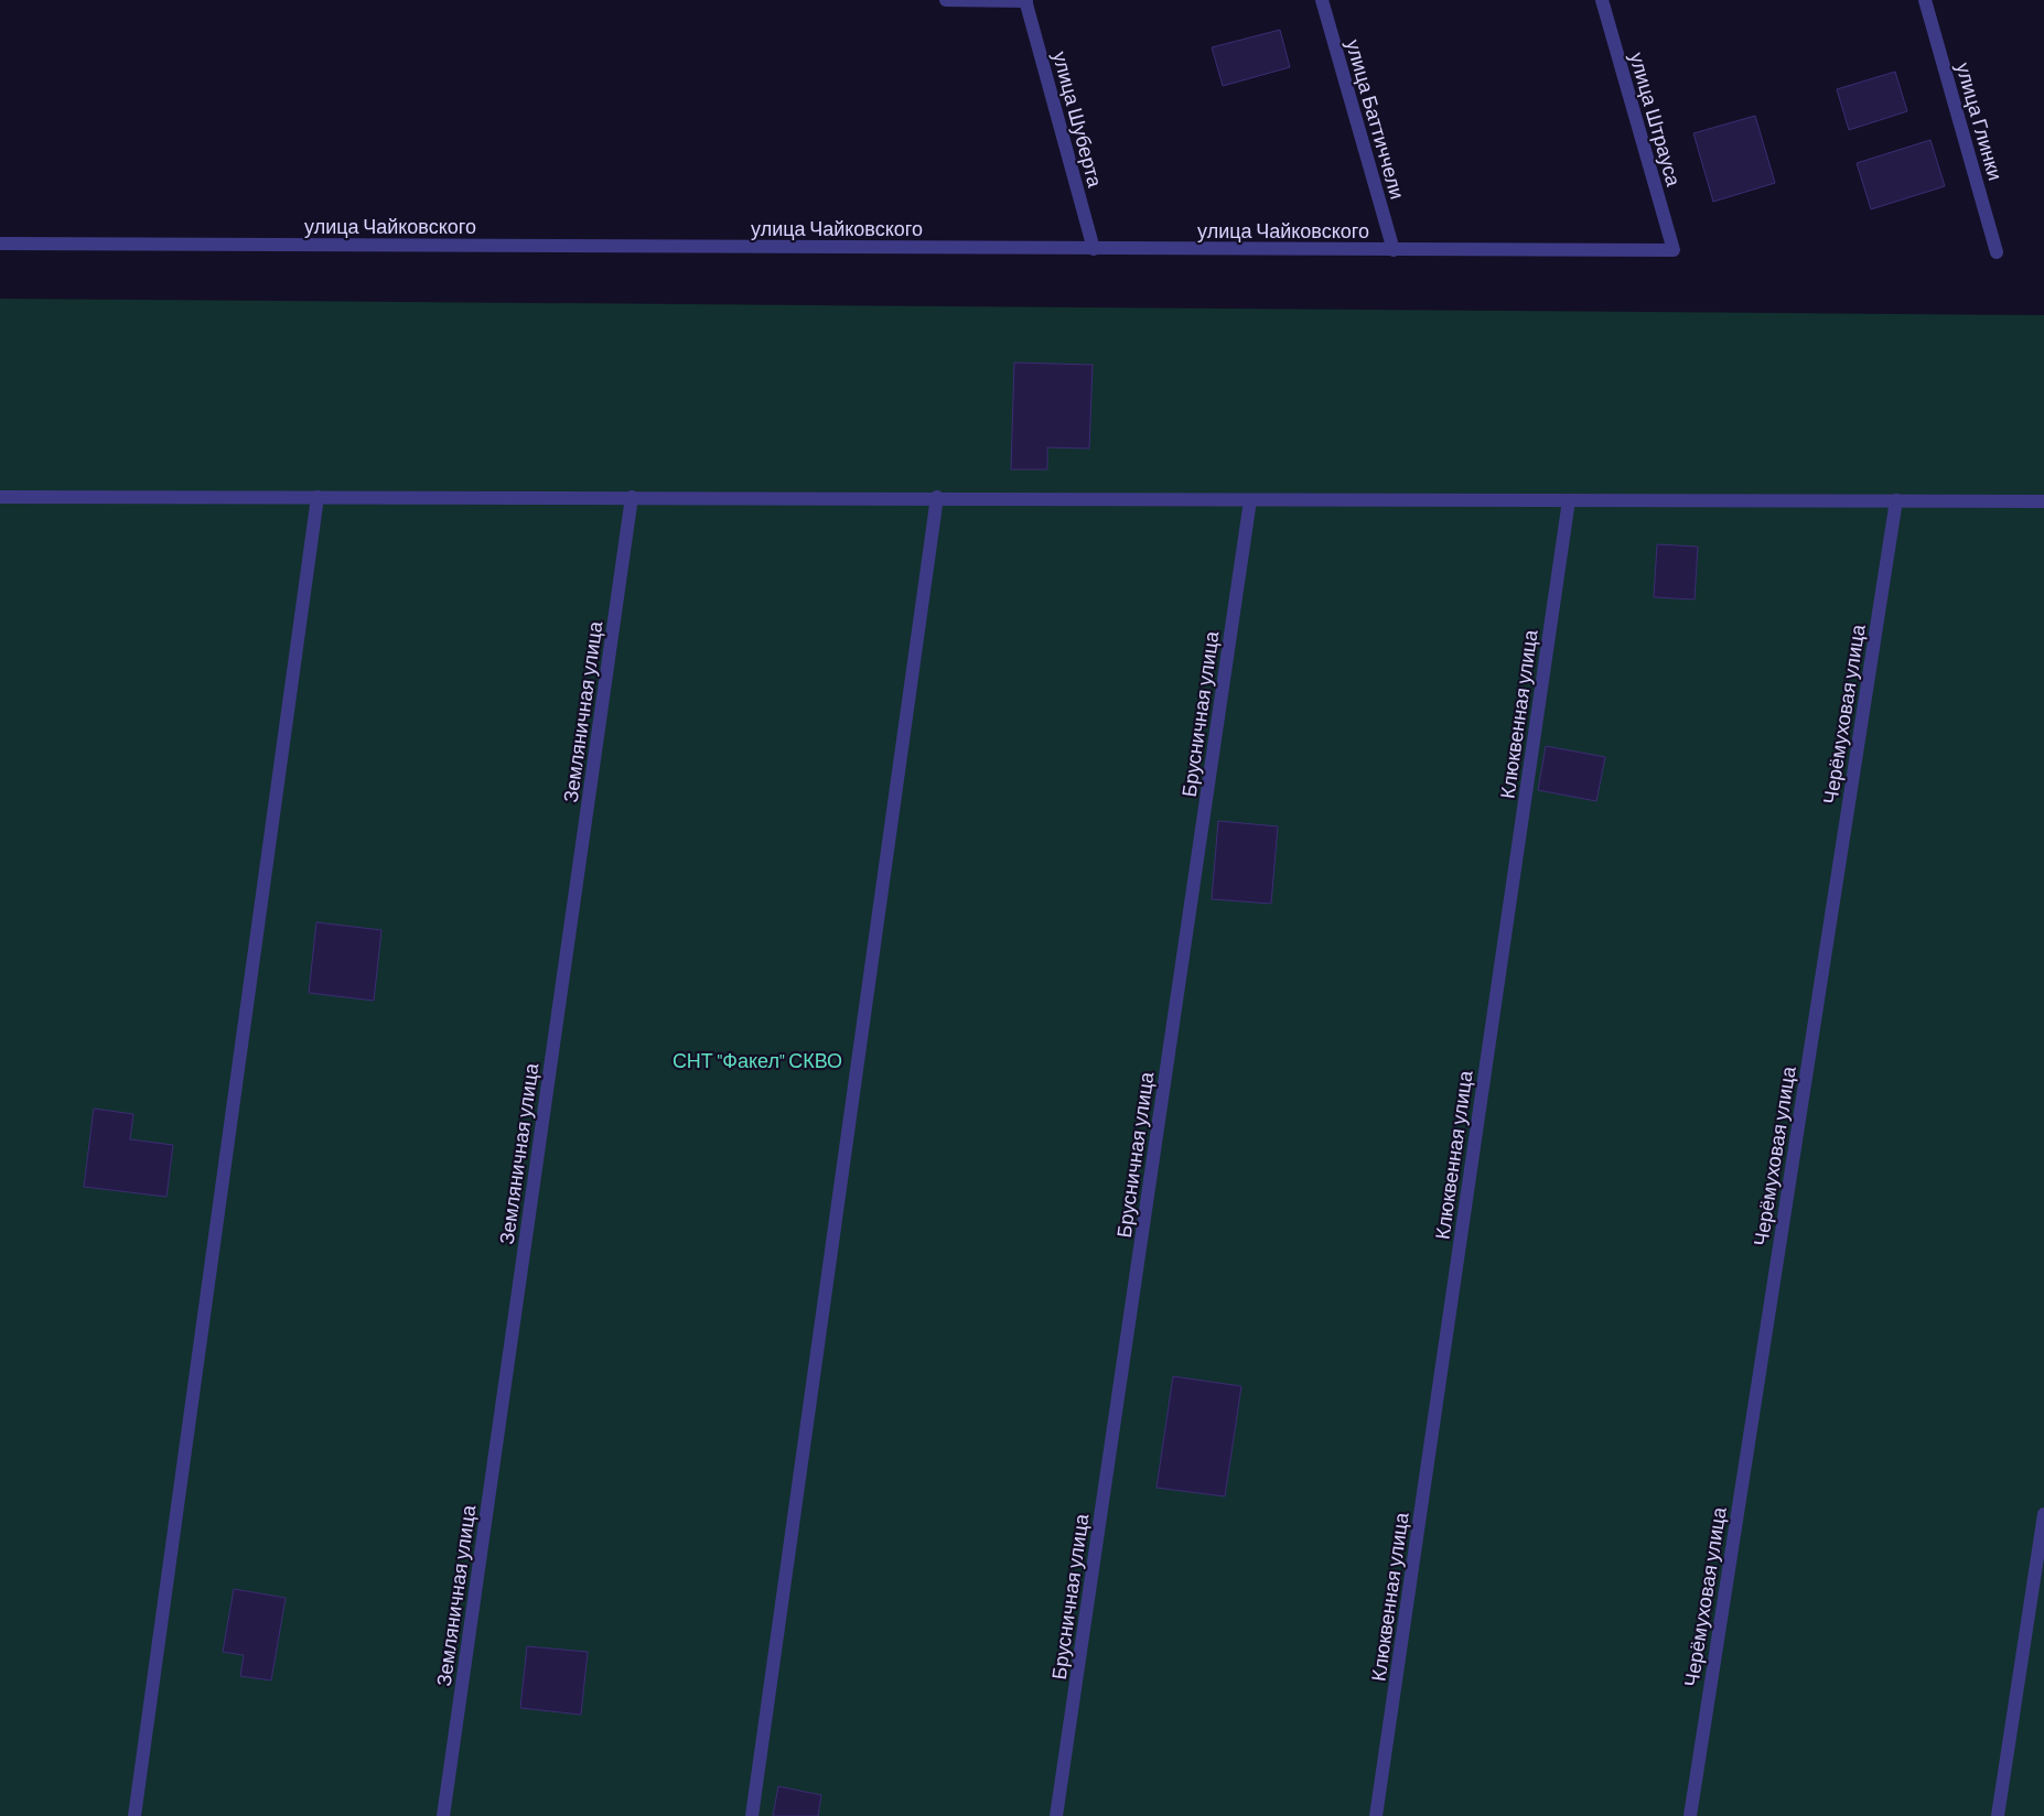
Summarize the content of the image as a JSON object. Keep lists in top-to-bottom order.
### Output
{
  "streets": {
    "street": [
      "улица Шуберта",
      "улица Баттиччели",
      "улица Штрауса",
      "улица Глинки",
      "улица Чайковского",
      "Земляничная улица",
      "Брусничная улица",
      "Клюквенная улица",
      "Черёмуховая улица"
    ]
  },
  "crossings": [
    ["улица Шуберта", "улица Чайковского"],
    ["улица Баттиччели", "улица Чайковского"],
    ["улица Штрауса", "улица Чайковского"]
  ],
  "parks": ["СНТ \"Факел\" СКВО"]
}
